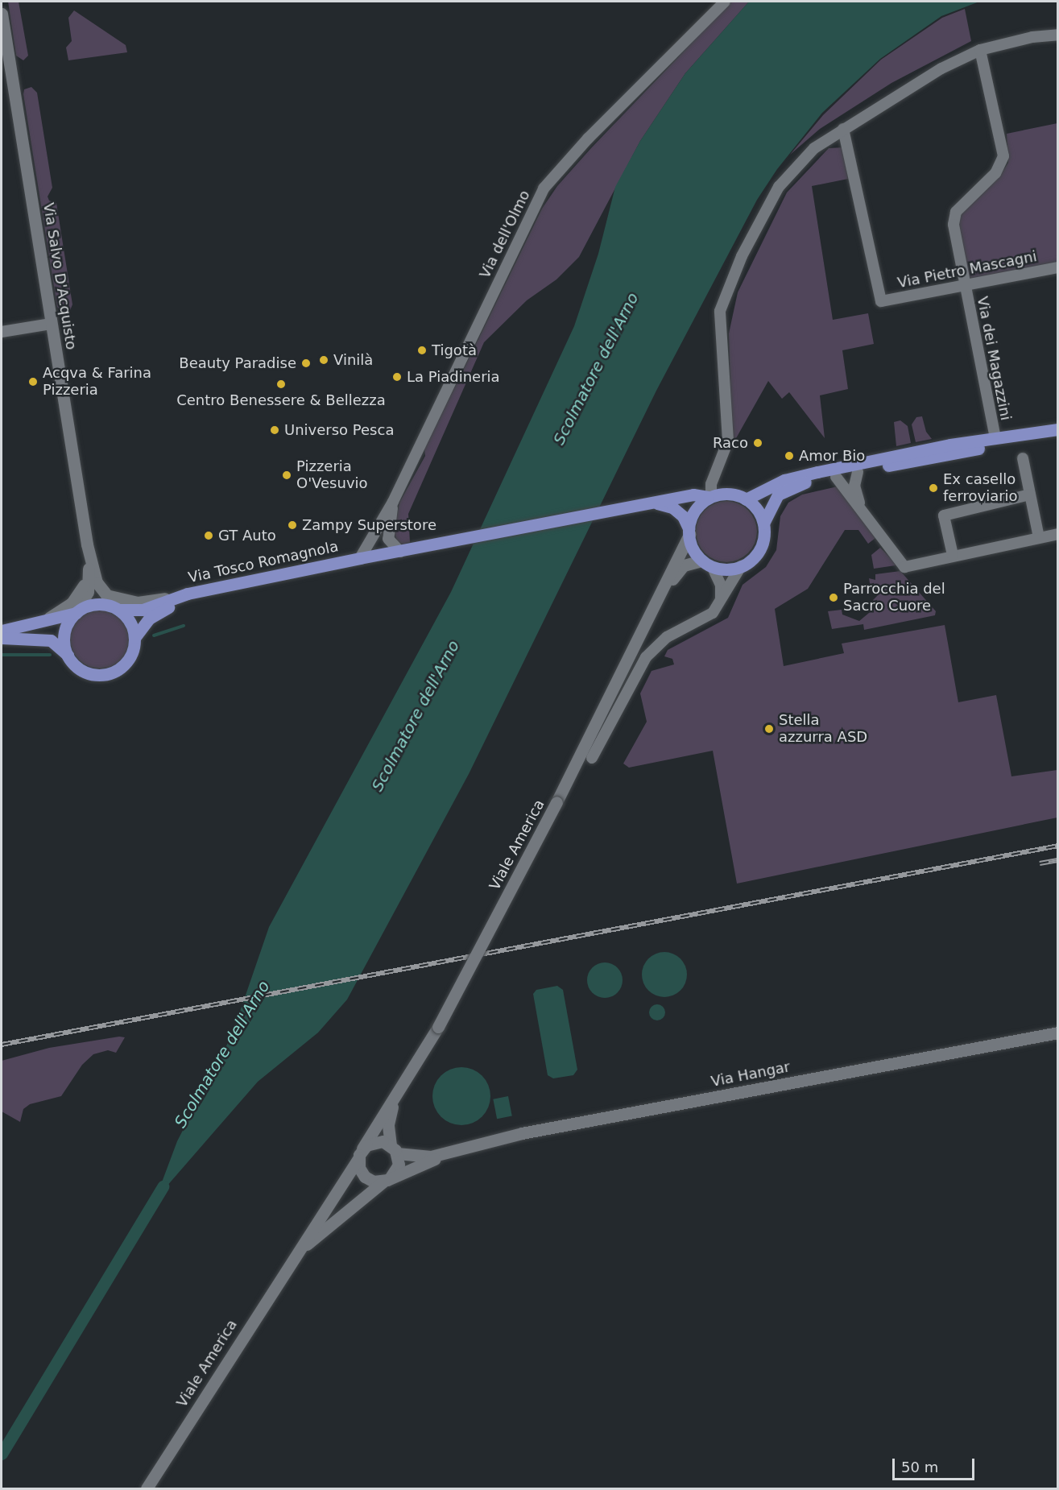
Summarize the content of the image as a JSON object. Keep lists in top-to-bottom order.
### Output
{
  "streets": {
    "main road": ["Via Tosco Romagnola"],
    "street": [
      "Via dell'Olmo",
      "Via Pietro Mascagni",
      "Via Salvo D'Acquisto",
      "Via dei Magazzini",
      "Viale America",
      "Via Hangar"
    ]
  },
  "crossings": [
    ["Via dell'Olmo", "Via Tosco Romagnola"],
    ["Via Pietro Mascagni", "Via dei Magazzini"],
    ["Viale America", "Via Hangar"]
  ],
  "water": ["Scolmatore dell'Arno"],
  "places": [
    "Tigotà",
    "Vinilà",
    "Beauty Paradise",
    "La Piadineria",
    "Acqva & Farina Pizzeria",
    "Centro Benessere & Bellezza",
    "Universo Pesca",
    "Raco",
    "Amor Bio",
    "Pizzeria O'Vesuvio",
    "Ex casello ferroviario",
    "Zampy Superstore",
    "GT Auto",
    "Parrocchia del Sacro Cuore",
    "Stella azzurra ASD"
  ],
  "scale_bar": "50 m"
}
